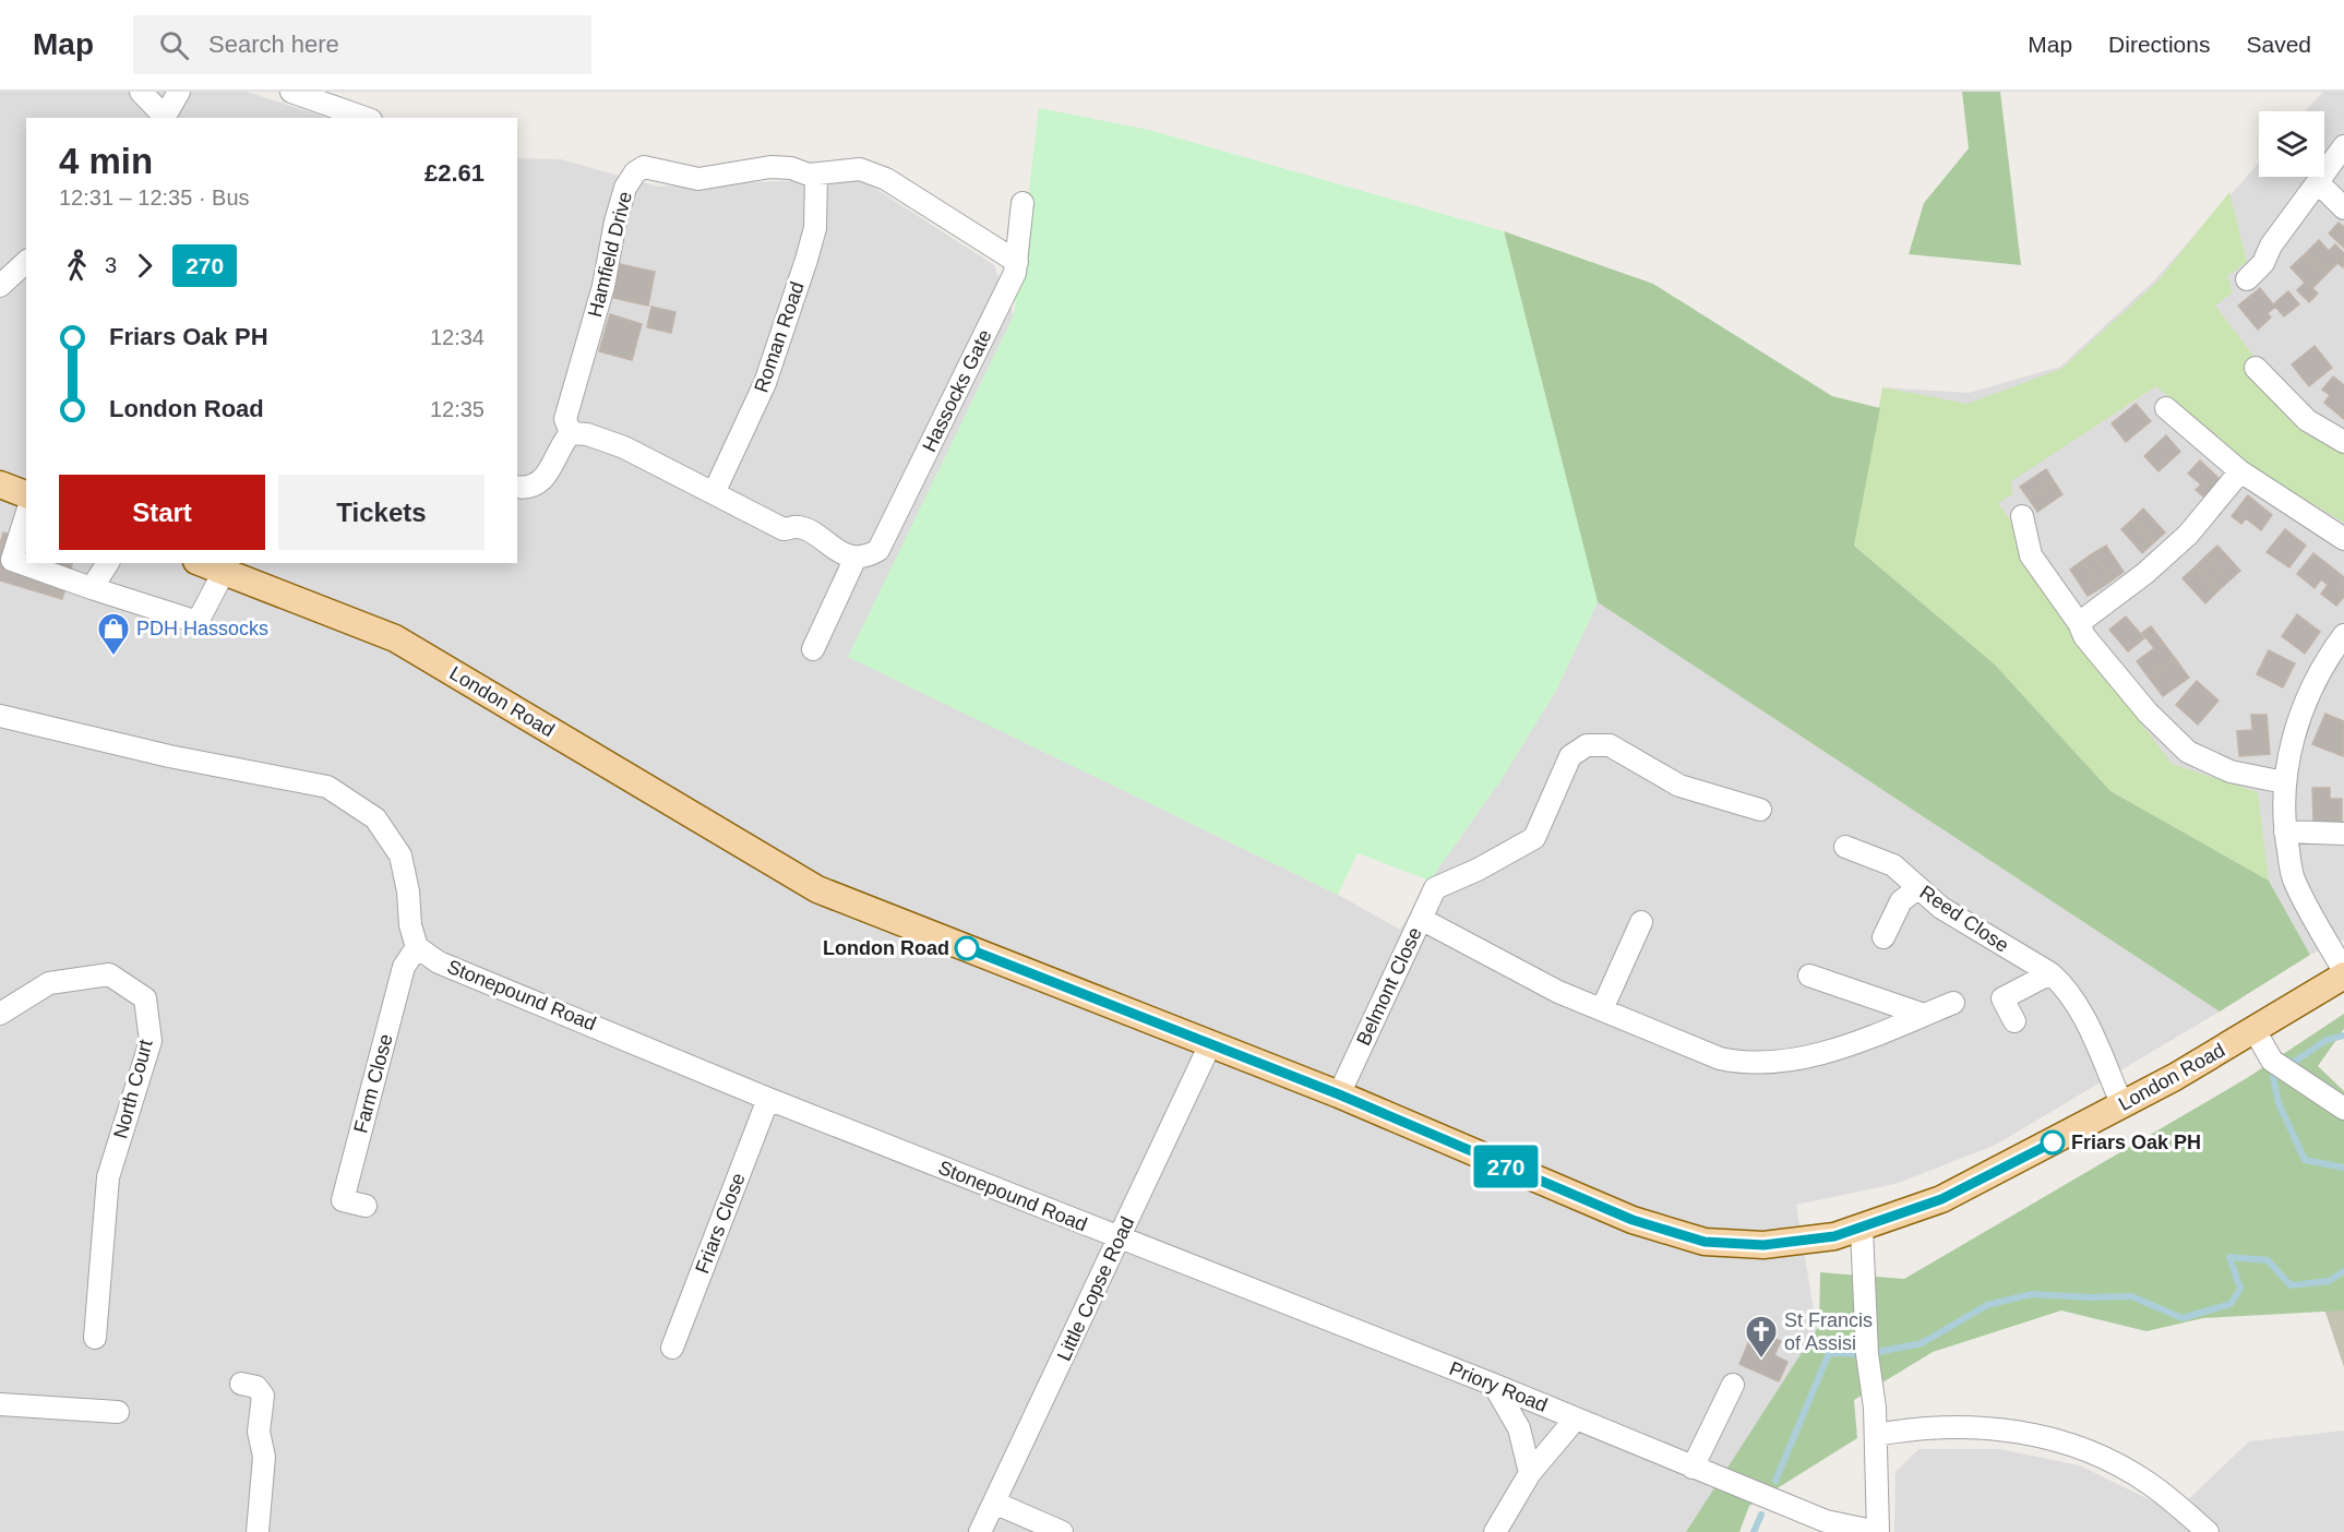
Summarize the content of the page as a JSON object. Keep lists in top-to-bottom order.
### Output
{
  "streets": {
    "main road": ["London Road"],
    "street": [
      "Hamfield Drive",
      "Roman Road",
      "Hassocks Gate",
      "Reed Close",
      "Belmont Close",
      "Stonepound Road",
      "Farm Close",
      "North Court",
      "Friars Close",
      "Little Copse Road",
      "Priory Road"
    ]
  },
  "crossings": [
    ["Hamfield Drive", "Roman Road"],
    ["Hamfield Drive", "Hassocks Gate"],
    ["London Road", "Reed Close"],
    ["London Road", "Belmont Close"],
    ["London Road", "Little Copse Road"],
    ["Stonepound Road", "Farm Close"],
    ["Stonepound Road", "Friars Close"],
    ["Stonepound Road", "Little Copse Road"],
    ["Stonepound Road", "Priory Road"],
    ["Little Copse Road", "Priory Road"]
  ],
  "places": {
    "shop": ["PDH Hassocks"],
    "other": ["London Road", "Friars Oak PH"],
    "church": ["St Francis of Assisi"]
  },
  "lines": ["bus line 270"],
  "page": {
    "header": "Map",
    "search": "Search here",
    "nav": ["Map", "Directions", "Saved"],
    "on_map": "270",
    "heading": ["4 min", "12:31 – 12:35 · Bus", "£2.61"],
    "legs": ["3", "270"],
    "list": [
      {
        "name": "Friars Oak PH",
        "value": "12:34"
      },
      {
        "name": "London Road",
        "value": "12:35"
      }
    ],
    "buttons": ["Start", "Tickets"]
  }
}
